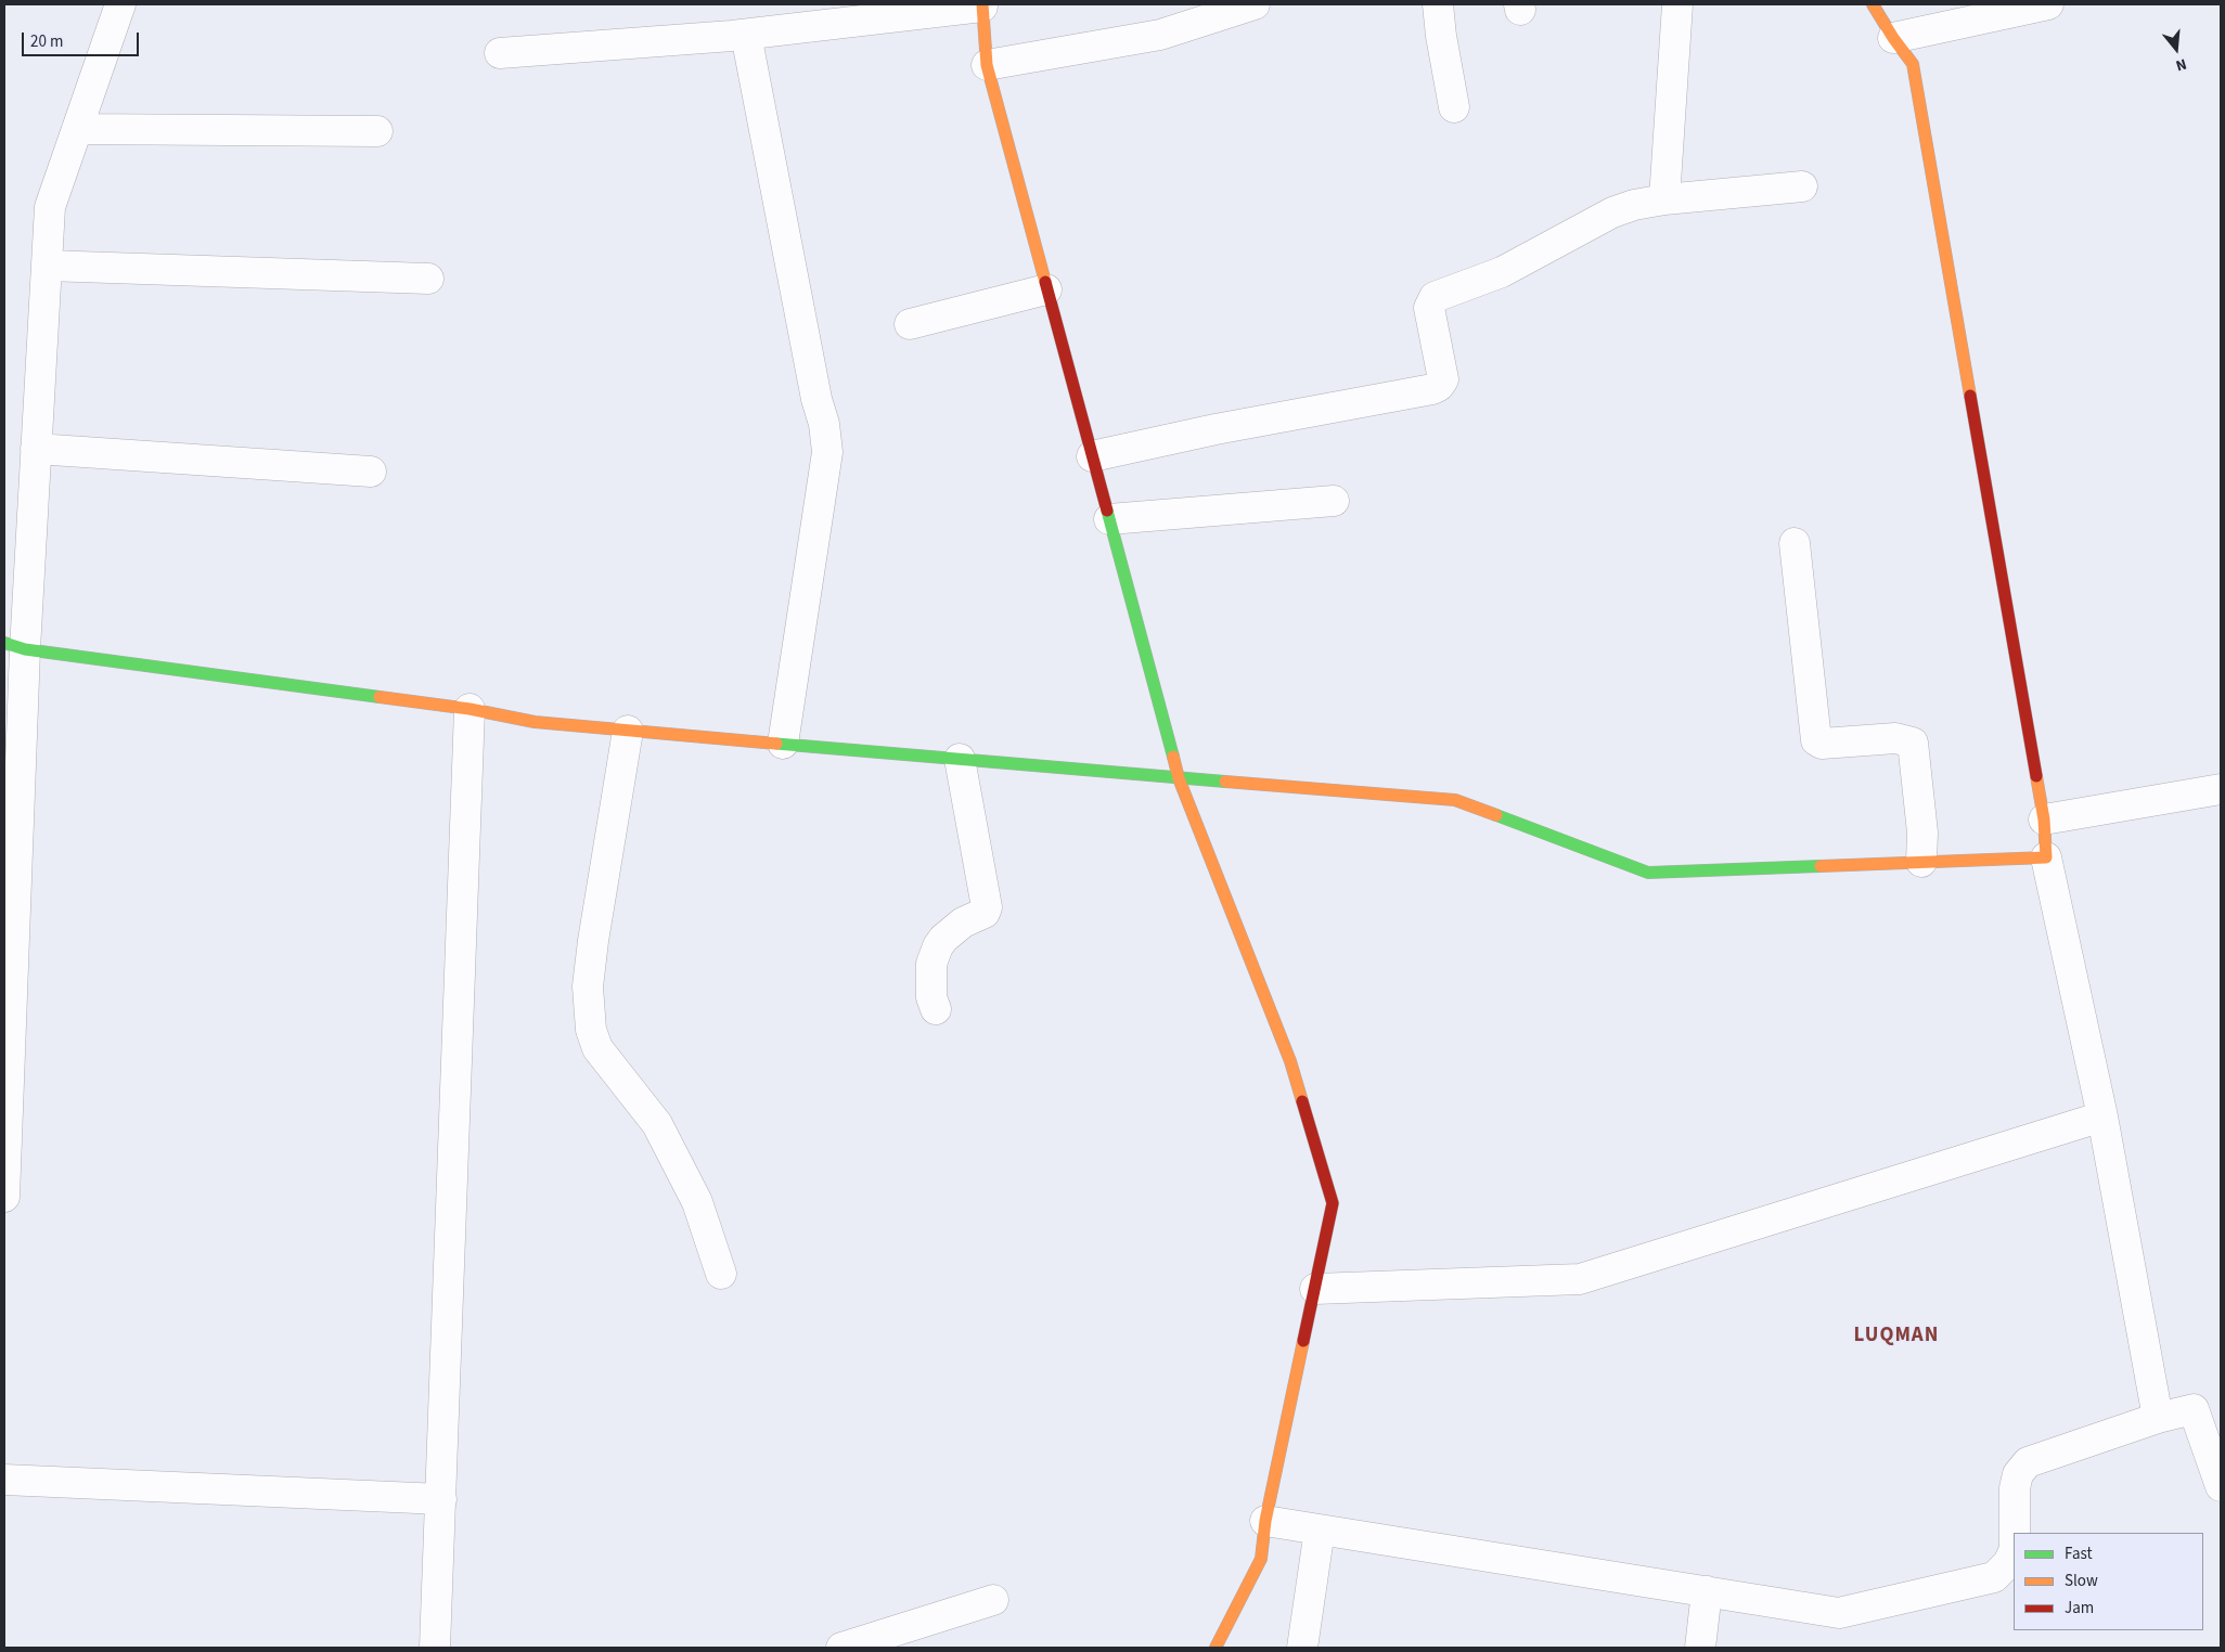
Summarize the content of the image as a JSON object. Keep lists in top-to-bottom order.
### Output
{
  "districts": ["LUQMAN"],
  "legend": ["Fast", "Slow", "Jam"],
  "scale_bar": "20 m",
  "north": "bottom"
}
